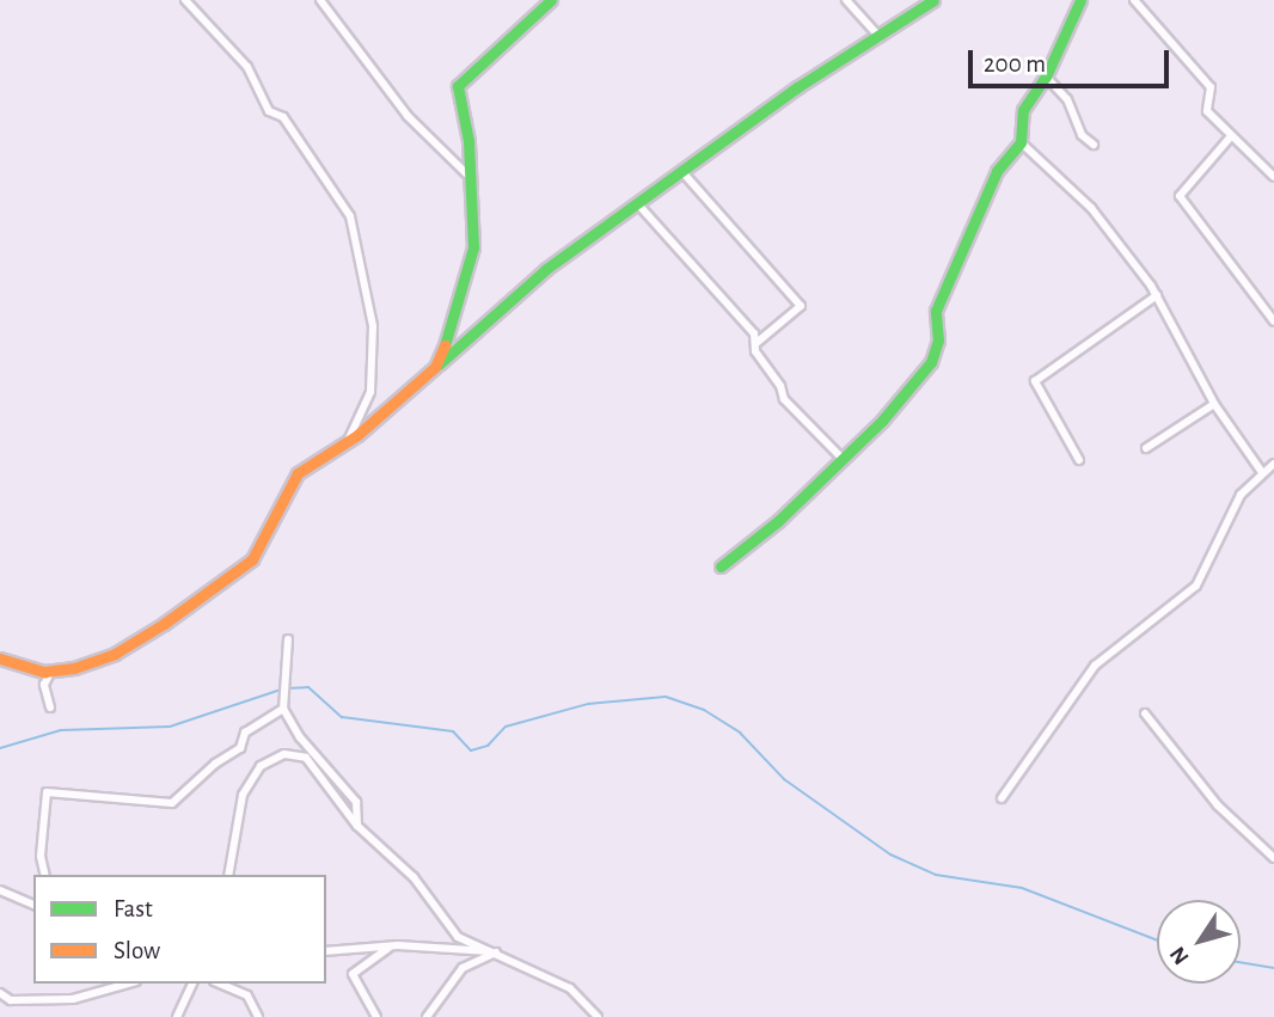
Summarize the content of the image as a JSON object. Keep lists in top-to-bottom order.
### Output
{
  "legend": ["Fast", "Slow"],
  "scale_bar": "200 m",
  "north": "bottom left"
}
